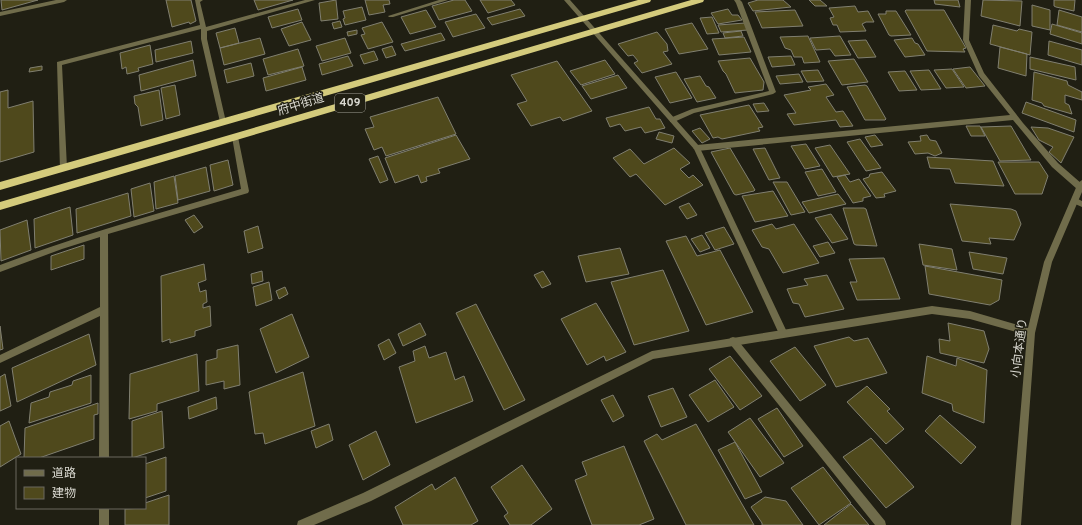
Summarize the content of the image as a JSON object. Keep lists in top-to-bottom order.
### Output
{
  "streets": {
    "highway": ["409", "府中街道"],
    "street": ["小向本通り"]
  },
  "legend": ["道路", "建物"]
}
